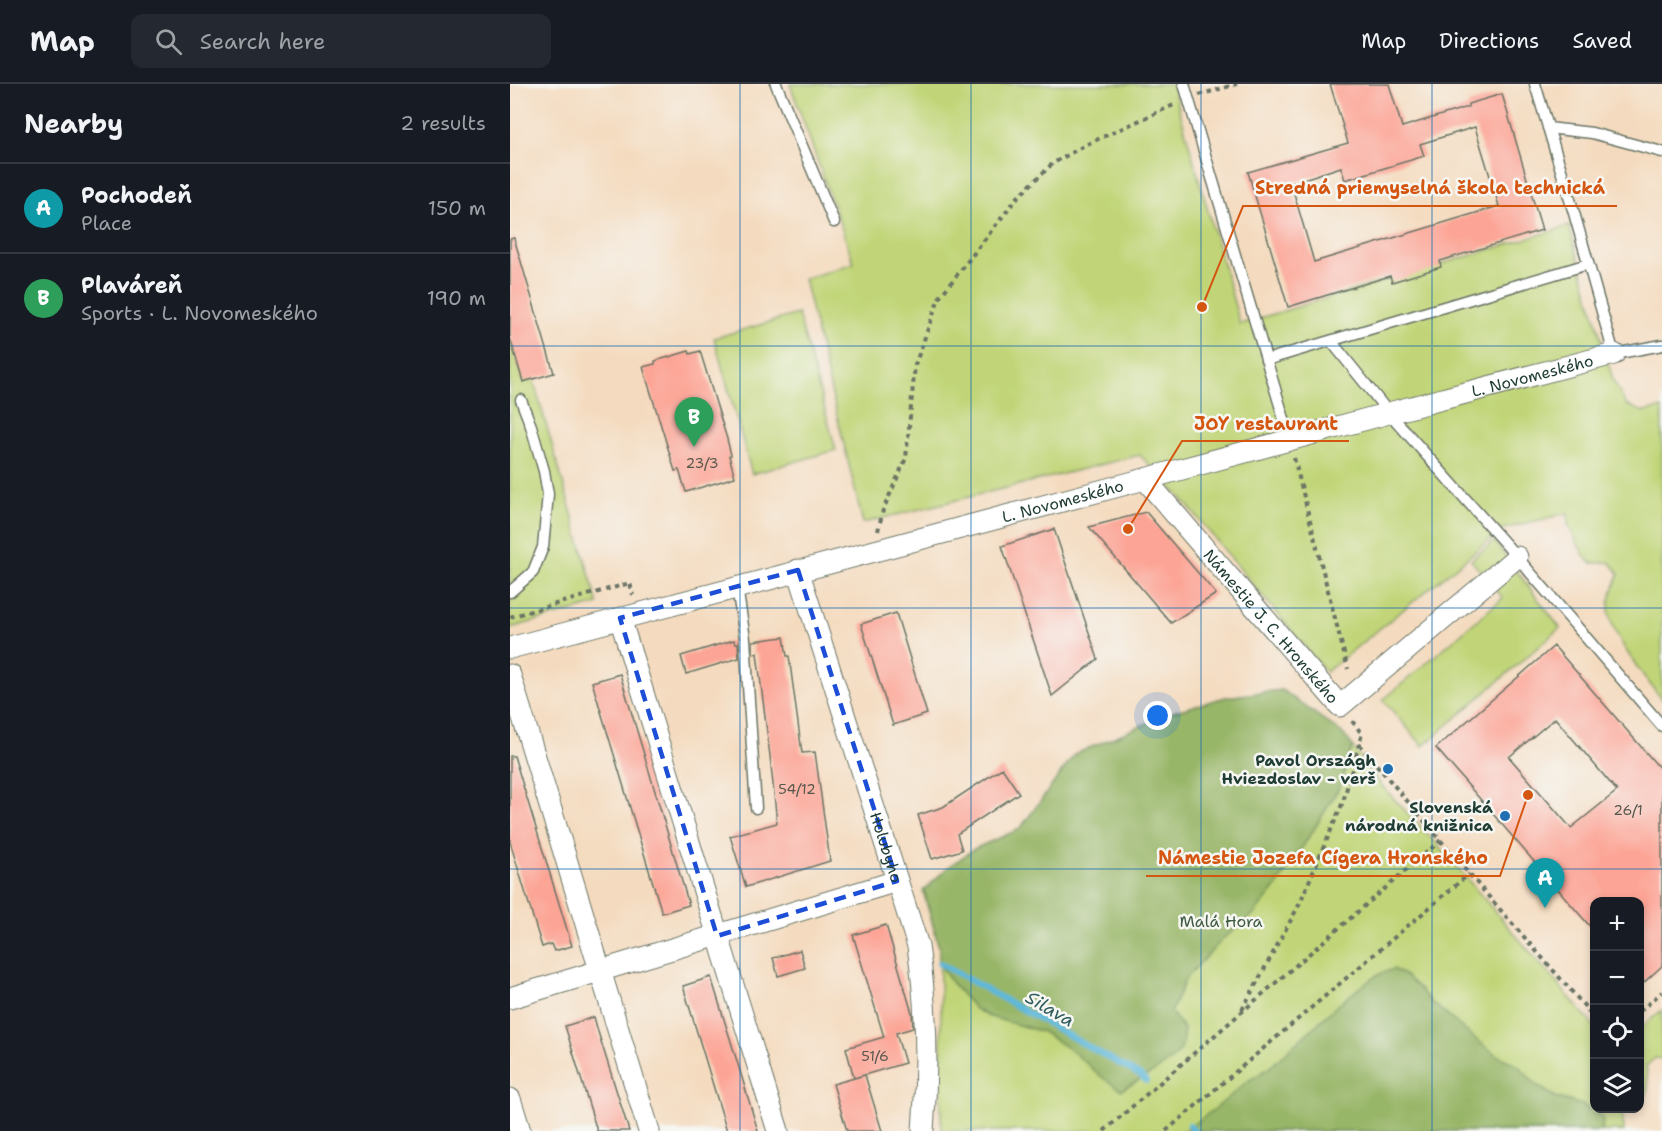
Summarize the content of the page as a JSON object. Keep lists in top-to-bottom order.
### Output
{
  "streets": {
    "street": ["L. Novomeského", "Námestie J. C. Hronského", "Holubyho"]
  },
  "crossings": [
    ["L. Novomeského", "Námestie J. C. Hronského"],
    ["L. Novomeského", "Holubyho"]
  ],
  "water": ["Silava"],
  "parks": ["Malá Hora"],
  "places": [
    "Stredná priemyselná škola technická",
    "JOY restaurant",
    "Pavol Országh Hviezdoslav - verš",
    "Námestie Jozefa Cígera Hronského",
    "Slovenská národná knižnica"
  ],
  "house_numbers": [
    "23/3",
    "54/12",
    "26/1",
    "51/6"
  ],
  "page": {
    "header": "Map",
    "search": "Search here",
    "nav": ["Map", "Directions", "Saved"],
    "heading": ["Nearby", "2 results"],
    "list": [
      {
        "mark": "A",
        "name": "Pochodeň",
        "note": "Place",
        "value": "150 m"
      },
      {
        "mark": "B",
        "name": "Plaváreň",
        "note": "Sports · L. Novomeského",
        "value": "190 m"
      }
    ],
    "pins": ["B", "A"],
    "map_buttons": ["+", "−"]
  }
}
